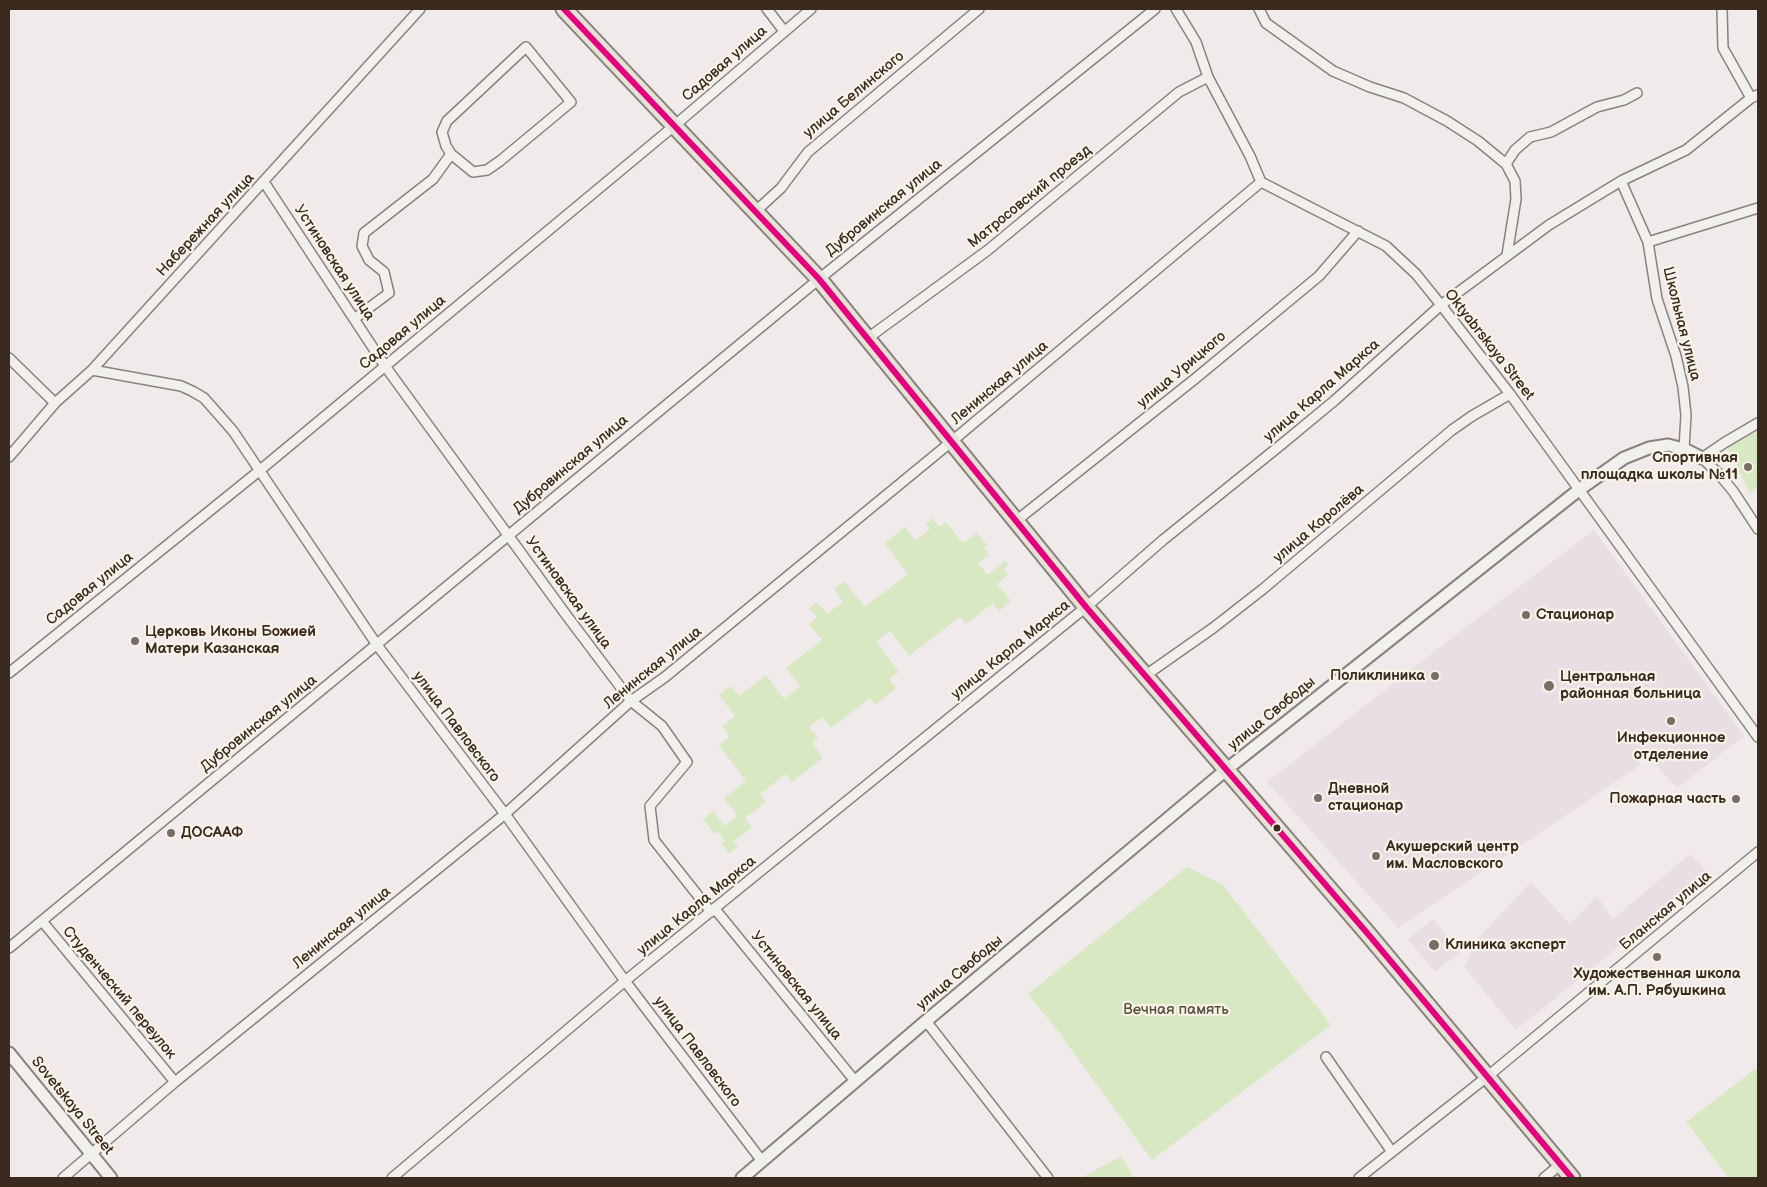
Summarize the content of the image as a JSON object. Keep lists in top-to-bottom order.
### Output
{
  "streets": {
    "street": [
      "Садовая улица",
      "улица Белинского",
      "Матросовский проезд",
      "Дубровинская улица",
      "Набережная улица",
      "Устиновская улица",
      "Школьная улица",
      "Oktyabrskaya Street",
      "улица Урицкого",
      "Ленинская улица",
      "улица Карла Маркса",
      "улица Королёва",
      "улица Свободы",
      "улица Павловского",
      "Бланская улица",
      "Студенческий переулок",
      "Sovetskaya Street"
    ]
  },
  "crossings": [
    ["Садовая улица", "Устиновская улица"],
    ["Садовая улица", "улица Павловского"],
    ["Дубровинская улица", "Устиновская улица"],
    ["Дубровинская улица", "улица Павловского"],
    ["Дубровинская улица", "Студенческий переулок"],
    ["Набережная улица", "Устиновская улица"],
    ["Набережная улица", "улица Павловского"],
    ["Устиновская улица", "Ленинская улица"],
    ["Устиновская улица", "улица Карла Маркса"],
    ["Устиновская улица", "улица Свободы"],
    ["Школьная улица", "улица Карла Маркса"],
    ["Школьная улица", "улица Свободы"],
    ["Oktyabrskaya Street", "улица Урицкого"],
    ["Oktyabrskaya Street", "Ленинская улица"],
    ["Oktyabrskaya Street", "улица Карла Маркса"],
    ["Oktyabrskaya Street", "улица Королёва"],
    ["Oktyabrskaya Street", "улица Свободы"],
    ["Ленинская улица", "улица Павловского"],
    ["Ленинская улица", "Студенческий переулок"],
    ["Ленинская улица", "Sovetskaya Street"],
    ["улица Карла Маркса", "улица Павловского"],
    ["улица Свободы", "улица Павловского"]
  ],
  "parks": ["Вечная память"],
  "places": [
    "Спортивная площадка школы №11",
    "Стационар",
    "Церковь Иконы Божией Матери Казанская",
    "Поликлиника",
    "Центральная районная больница",
    "Инфекционное отделение",
    "Дневной стационар",
    "Пожарная часть",
    "ДОСААФ",
    "Акушерский центр им. Масловского",
    "Клиника эксперт",
    "Художественная школа им. А.П. Рябушкина"
  ]
}
